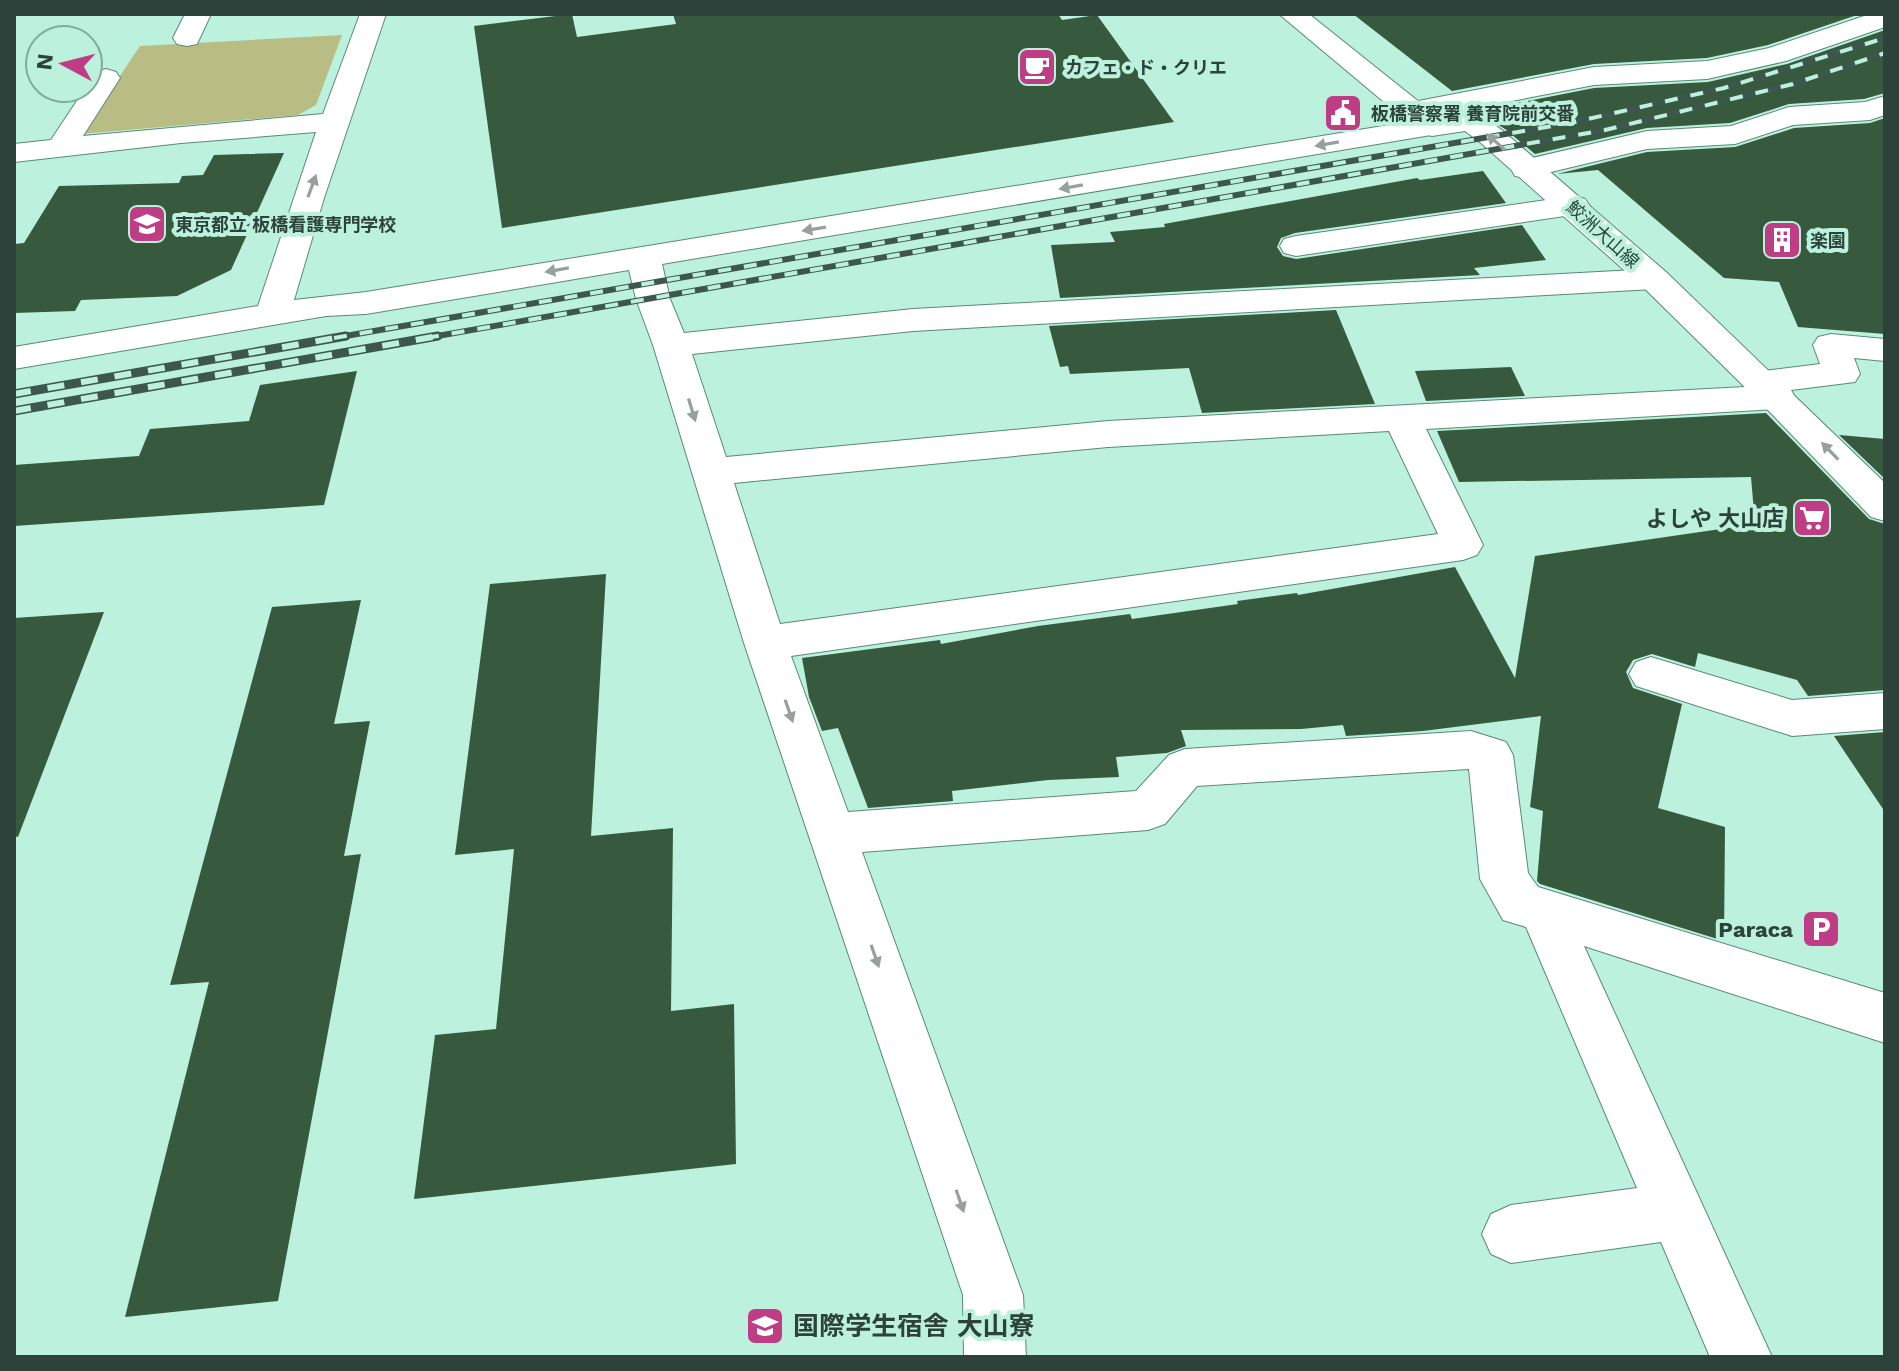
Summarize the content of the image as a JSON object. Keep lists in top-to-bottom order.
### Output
{
  "streets": {
    "street": ["鮫洲大山線"]
  },
  "one_way": ["鮫洲大山線"],
  "places": {
    "cafe": ["カフェ・ド・クリエ"],
    "public building": ["板橋警察署 養育院前交番"],
    "school or university": ["東京都立 板橋看護専門学校", "国際学生宿舎 大山寮"],
    "building": ["楽園"],
    "supermarket": ["よしや 大山店"],
    "parking": ["Paraca"]
  },
  "north": "left"
}
